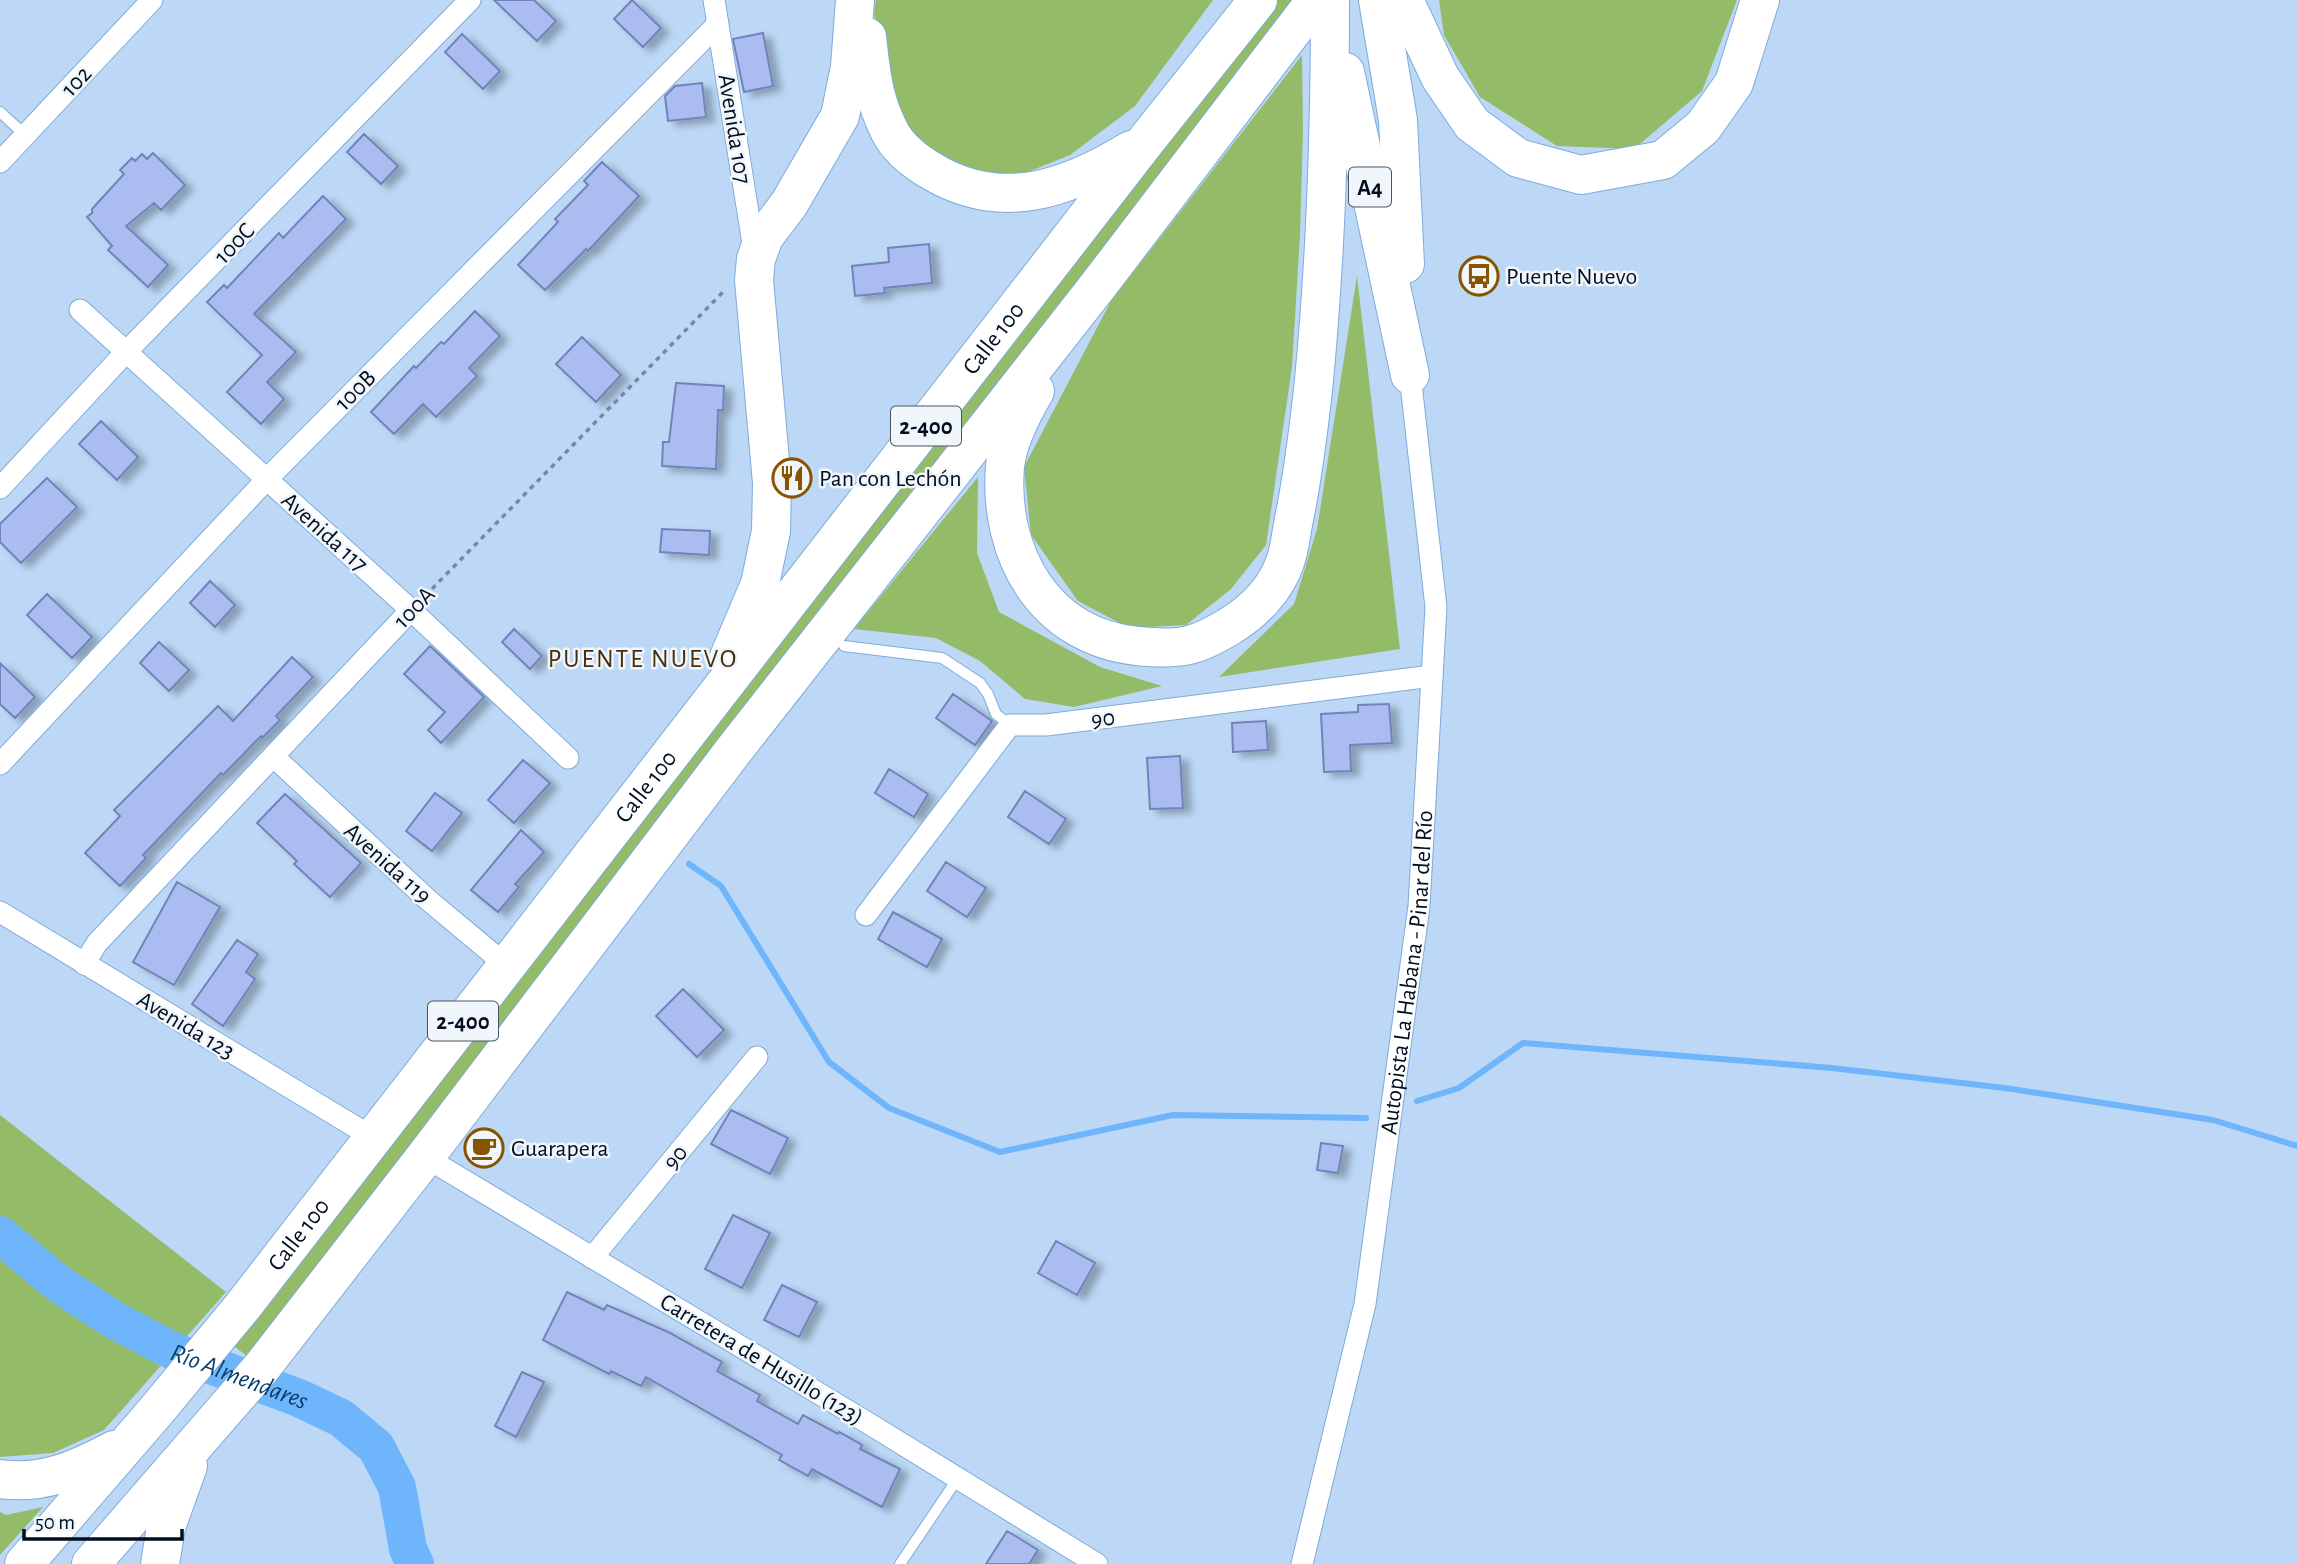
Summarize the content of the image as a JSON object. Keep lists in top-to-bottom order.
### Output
{
  "streets": {
    "highway": [
      "A4",
      "Calle 100",
      "2-400",
      "Autopista La Habana - Pinar del Río"
    ],
    "street": [
      "102",
      "Avenida 107",
      "100C",
      "100B",
      "Avenida 117",
      "100A",
      "90",
      "Avenida 119",
      "Avenida 123",
      "Carretera de Husillo (123)"
    ]
  },
  "crossings": [
    ["Avenida 107", "100B"],
    ["Avenida 107", "100A"],
    ["100C", "Avenida 117"],
    ["Calle 100", "Avenida 119"],
    ["Calle 100", "Avenida 123"],
    ["Calle 100", "Carretera de Husillo (123)"],
    ["100B", "Avenida 117"],
    ["Avenida 117", "100A"],
    ["100A", "Avenida 119"],
    ["100A", "Avenida 123"],
    ["90", "Autopista La Habana - Pinar del Río"],
    ["90", "Carretera de Husillo (123)"]
  ],
  "districts": ["PUENTE NUEVO"],
  "water": ["Río Almendares"],
  "places": {
    "bus stop": ["Puente Nuevo"],
    "restaurant": ["Pan con Lechón"],
    "cafe": ["Guarapera"]
  },
  "scale_bar": "50 m"
}
